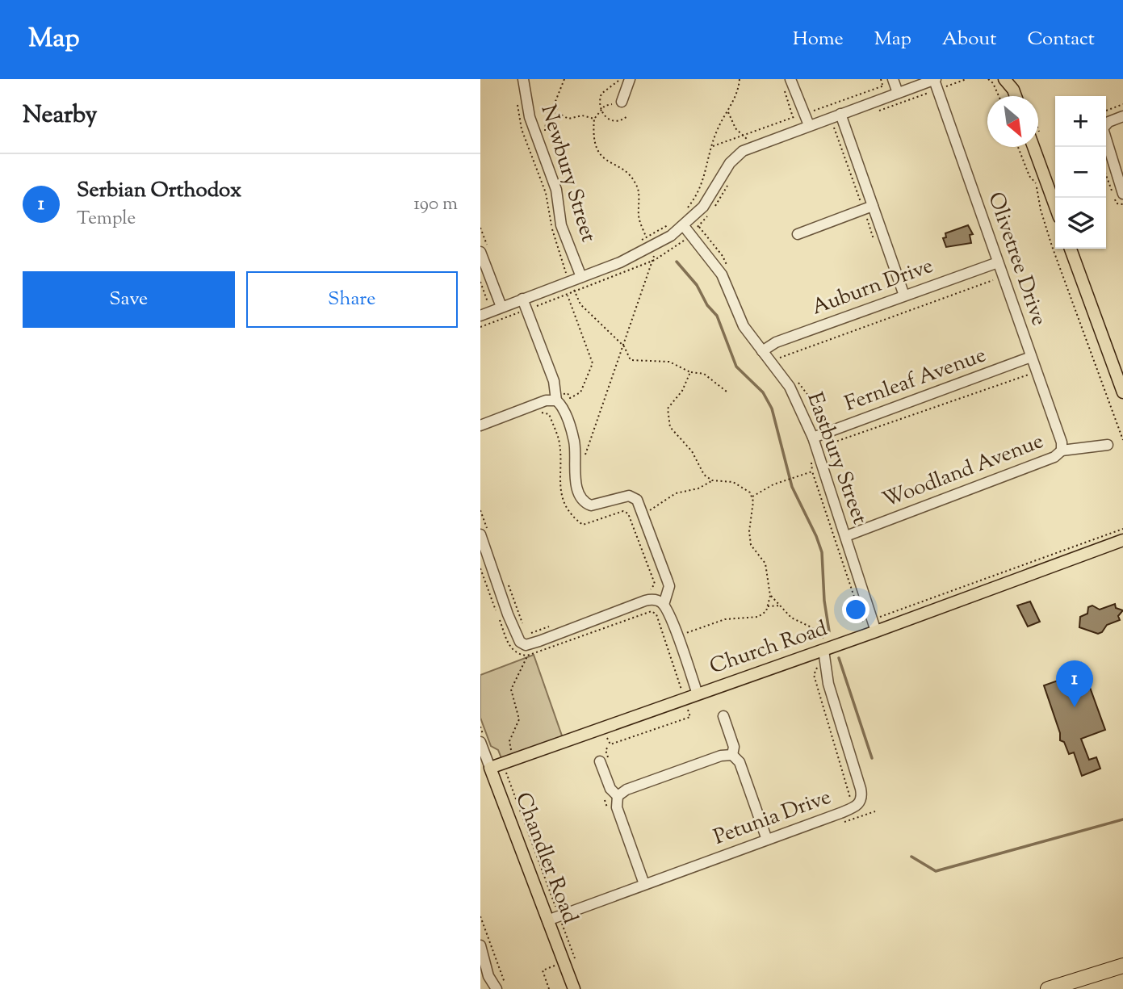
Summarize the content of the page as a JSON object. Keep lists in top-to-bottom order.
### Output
{
  "streets": {
    "main road": ["Church Road", "Chandler Road"],
    "street": [
      "Newbury Street",
      "Olivetree Drive",
      "Auburn Drive",
      "Fernleaf Avenue",
      "Eastbury Street",
      "Woodland Avenue",
      "Petunia Drive"
    ]
  },
  "crossings": [
    ["Olivetree Drive", "Auburn Drive"],
    ["Olivetree Drive", "Fernleaf Avenue"],
    ["Olivetree Drive", "Woodland Avenue"],
    ["Auburn Drive", "Eastbury Street"],
    ["Fernleaf Avenue", "Eastbury Street"],
    ["Eastbury Street", "Woodland Avenue"],
    ["Eastbury Street", "Church Road"],
    ["Church Road", "Petunia Drive"],
    ["Church Road", "Chandler Road"],
    ["Petunia Drive", "Chandler Road"]
  ],
  "north": "bottom right",
  "page": {
    "header": "Map",
    "nav": [
      "Home",
      "Map",
      "About",
      "Contact"
    ],
    "heading": "Nearby",
    "map_buttons": ["+", "−"],
    "list": [
      {
        "mark": "1",
        "name": "Serbian Orthodox",
        "note": "Temple",
        "value": "190 m"
      }
    ],
    "buttons": ["Save", "Share"],
    "pins": "1"
  }
}
